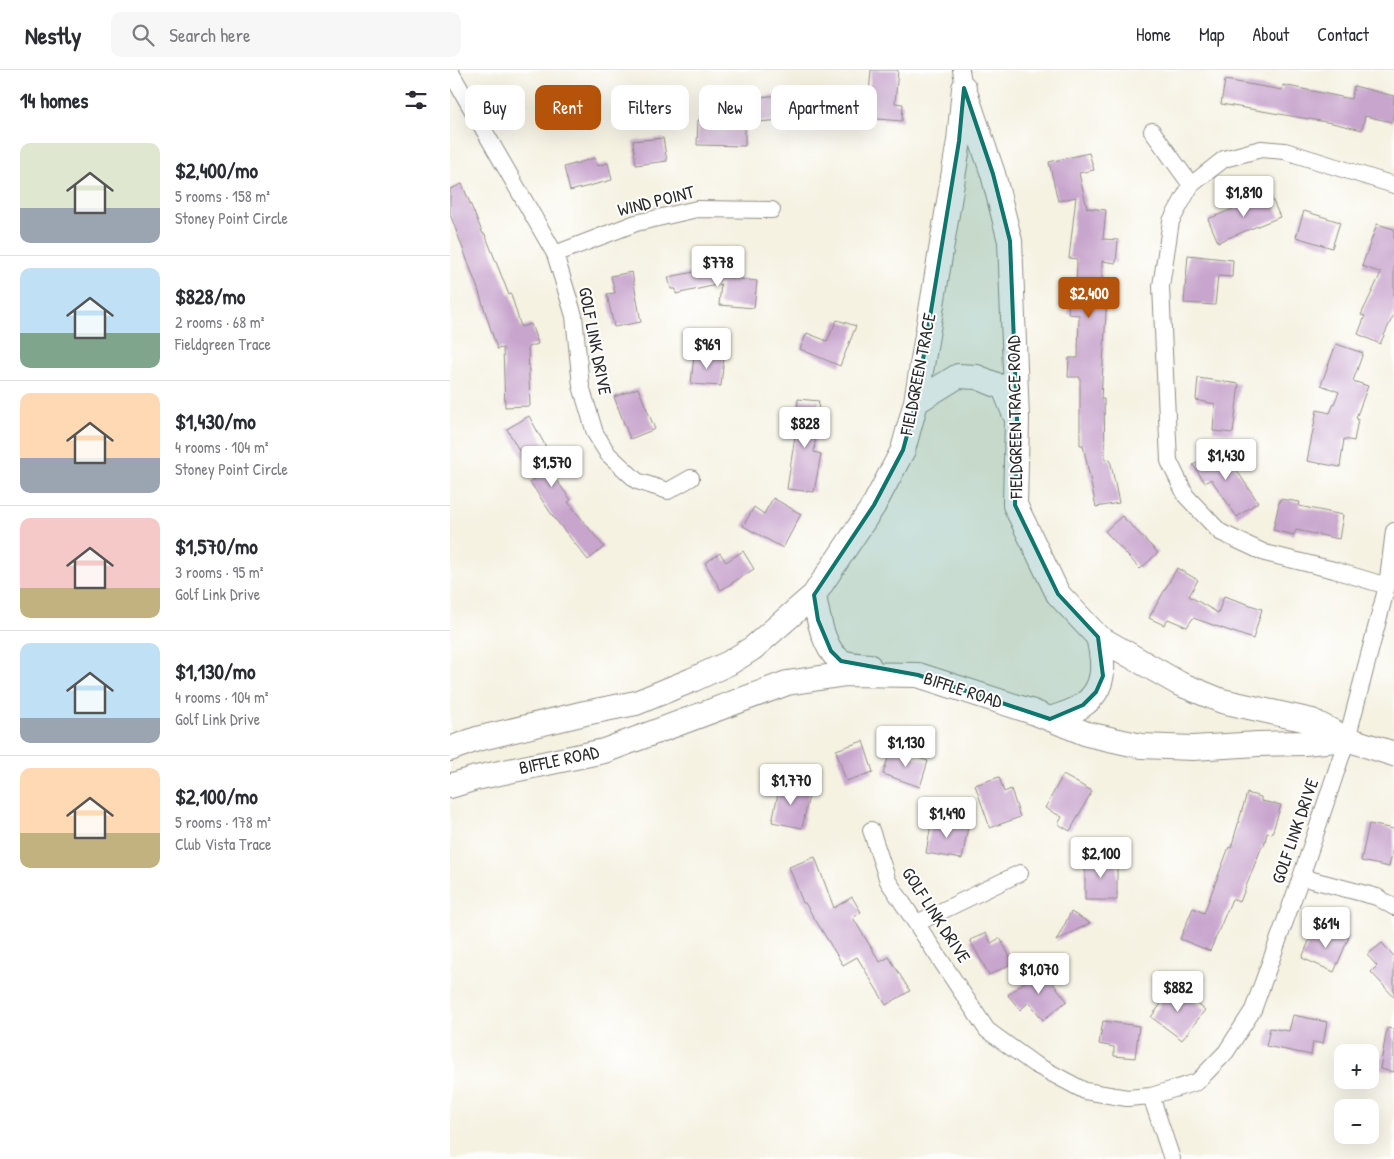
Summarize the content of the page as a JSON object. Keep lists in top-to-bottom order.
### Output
{
  "streets": {
    "street": [
      "WIND POINT",
      "GOLF LINK DRIVE",
      "FIELDGREEN TRACE",
      "FIELDGREEN TRACE ROAD",
      "BIFFLE ROAD"
    ]
  },
  "crossings": [
    ["WIND POINT", "GOLF LINK DRIVE"],
    ["GOLF LINK DRIVE", "FIELDGREEN TRACE ROAD"],
    ["GOLF LINK DRIVE", "BIFFLE ROAD"],
    ["FIELDGREEN TRACE", "FIELDGREEN TRACE ROAD"],
    ["FIELDGREEN TRACE ROAD", "BIFFLE ROAD"]
  ],
  "page": {
    "header": "Nestly",
    "search": "Search here",
    "nav": [
      "Home",
      "Map",
      "About",
      "Contact"
    ],
    "heading": "14 homes",
    "chip": [
      "Buy",
      "Rent",
      "Filters",
      "New",
      "Apartment"
    ],
    "list": [
      {
        "name": "$2,400/mo",
        "note": "5 rooms · 158 m² · Stoney Point Circle"
      },
      {
        "name": "$828/mo",
        "note": "2 rooms · 68 m² · Fieldgreen Trace"
      },
      {
        "name": "$1,430/mo",
        "note": "4 rooms · 104 m² · Stoney Point Circle"
      },
      {
        "name": "$1,570/mo",
        "note": "3 rooms · 95 m² · Golf Link Drive"
      },
      {
        "name": "$1,130/mo",
        "note": "4 rooms · 104 m² · Golf Link Drive"
      },
      {
        "name": "$2,100/mo",
        "note": "5 rooms · 178 m² · Club Vista Trace"
      }
    ],
    "price": [
      "$1,810",
      "$778",
      "$2,400",
      "$969",
      "$828",
      "$1,430",
      "$1,570",
      "$1,130",
      "$1,770",
      "$1,490",
      "$2,100",
      "$614",
      "$1,070",
      "$882"
    ],
    "map_buttons": ["+", "−"]
  }
}
